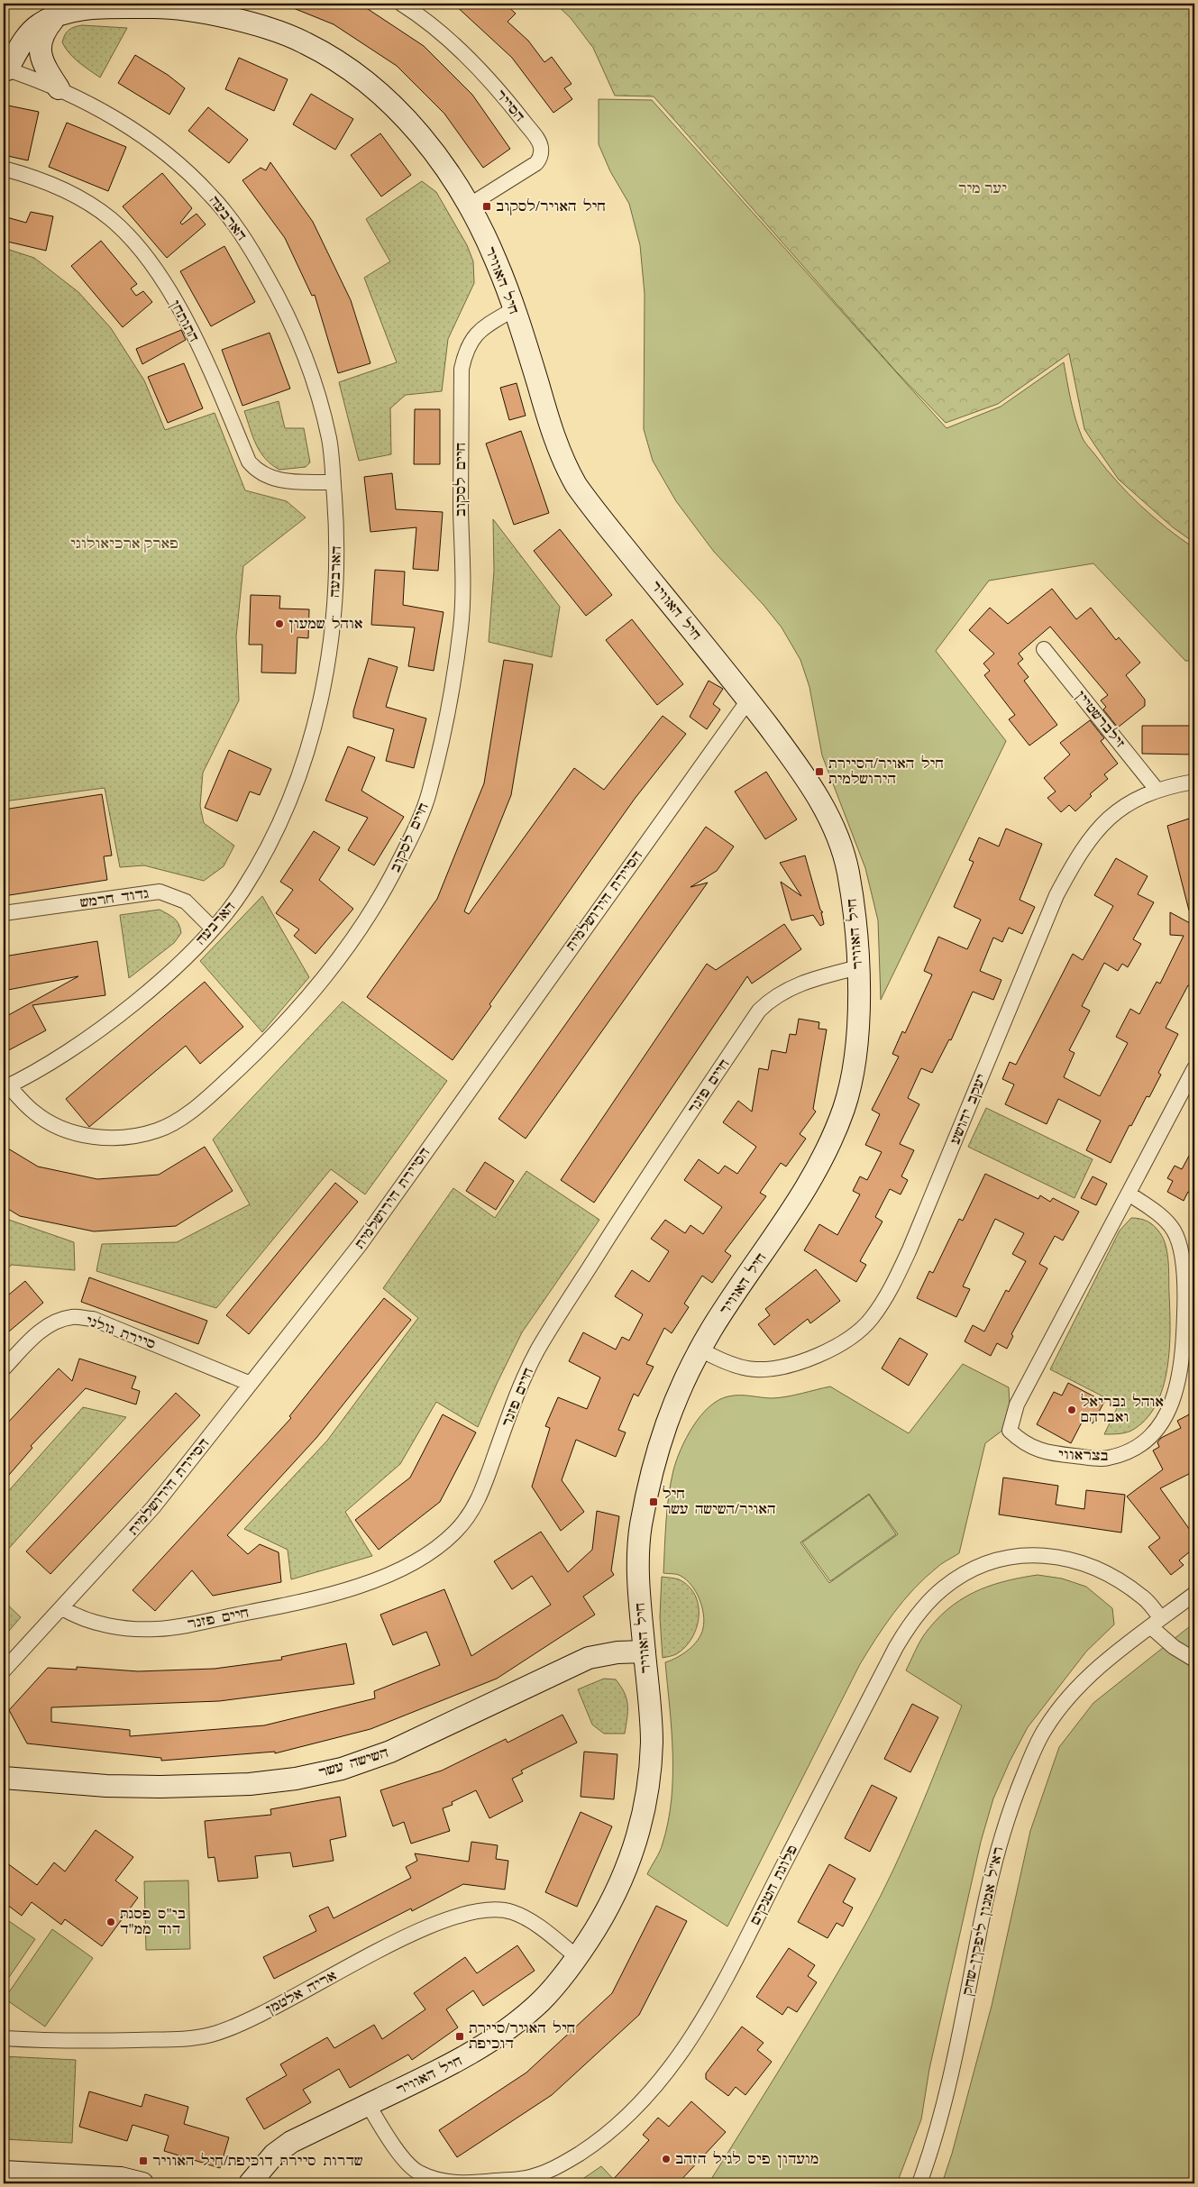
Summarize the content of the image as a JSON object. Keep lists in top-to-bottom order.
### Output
{
  "streets": {
    "street": [
      "הסייר",
      "הארבעה",
      "חיל האוויר",
      "התותחן",
      "חיים לסקוב",
      "זילברשטיין",
      "גדוד חרמש",
      "הסיירת הירושלמית",
      "חיים פזנר",
      "יעקב יהושע",
      "סיירת גולני",
      "בצראווי",
      "השישה עשר",
      "פלוגת הטנקים",
      "רא\"ל אמנון ליפקין-שחק",
      "אריה אלטמן"
    ]
  },
  "crossings": [
    ["הסייר", "חיל האוויר"],
    ["הארבעה", "חיל האוויר"],
    ["הארבעה", "התותחן"],
    ["הארבעה", "חיים לסקוב"],
    ["הארבעה", "גדוד חרמש"],
    ["חיל האוויר", "חיים לסקוב"],
    ["חיל האוויר", "הסיירת הירושלמית"],
    ["חיל האוויר", "חיים פזנר"],
    ["חיל האוויר", "יעקב יהושע"],
    ["חיל האוויר", "השישה עשר"],
    ["חיל האוויר", "פלוגת הטנקים"],
    ["חיל האוויר", "אריה אלטמן"],
    ["זילברשטיין", "יעקב יהושע"],
    ["הסיירת הירושלמית", "חיים פזנר"],
    ["הסיירת הירושלמית", "סיירת גולני"],
    ["פלוגת הטנקים", "רא\"ל אמנון ליפקין-שחק"]
  ],
  "parks": ["יער מיר", "פארק ארכיאולוגי"],
  "places": {
    "transit": [
      "חיל האויר/לסקוב",
      "חיל האויר/הסיירת הירושלמית",
      "חיל האויר/השישה עשר",
      "חיל האויר/סיירת דוכיפת",
      "שדרות סיירת דוכיפת/חיל האוויר"
    ],
    "other": [
      "אוהל שמעון",
      "אוהל גבריאל ואברהם",
      "בי\"ס פסגת דוד ממ\"ד",
      "מועדון פיס לגיל הזהב"
    ]
  }
}
